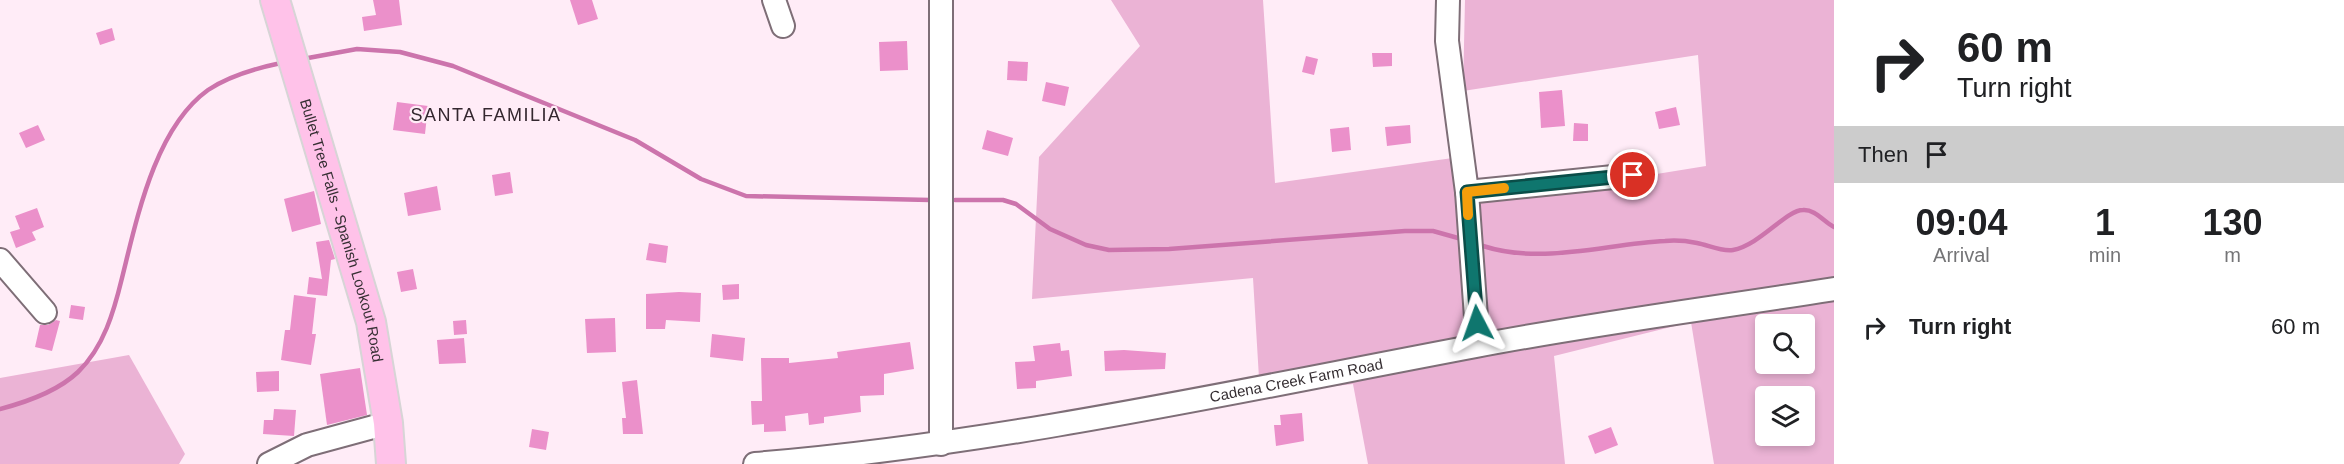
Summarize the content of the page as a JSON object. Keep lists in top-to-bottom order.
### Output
{
  "streets": {
    "main road": ["Bullet Tree Falls - Spanish Lookout Road"],
    "street": ["Cadena Creek Farm Road"]
  },
  "districts": ["SANTA FAMILIA"],
  "page": {
    "turn": ["60 m", "Turn right"],
    "then": "Then",
    "eta": [
      "09:04",
      "Arrival",
      "1",
      "min",
      "130",
      "m"
    ],
    "list": [
      {
        "name": "Turn right",
        "value": "60 m"
      }
    ]
  }
}
